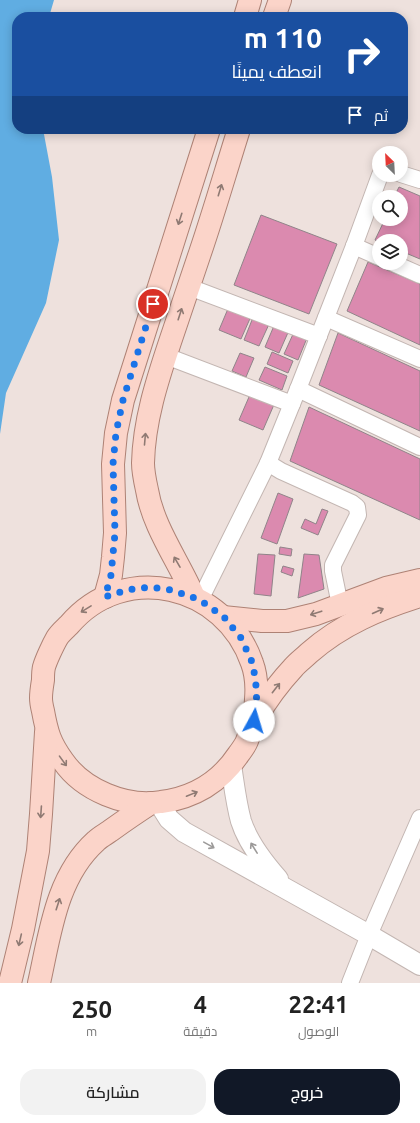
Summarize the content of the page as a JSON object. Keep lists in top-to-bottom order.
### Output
{
  "north": "top left",
  "page": {
    "turn": ["110 m", "انعطف يمينًا"],
    "then": "ثم",
    "eta": [
      "22:41",
      "الوصول",
      "4",
      "دقيقة",
      "250",
      "m"
    ],
    "buttons": ["خروج", "مشاركة"]
  }
}
